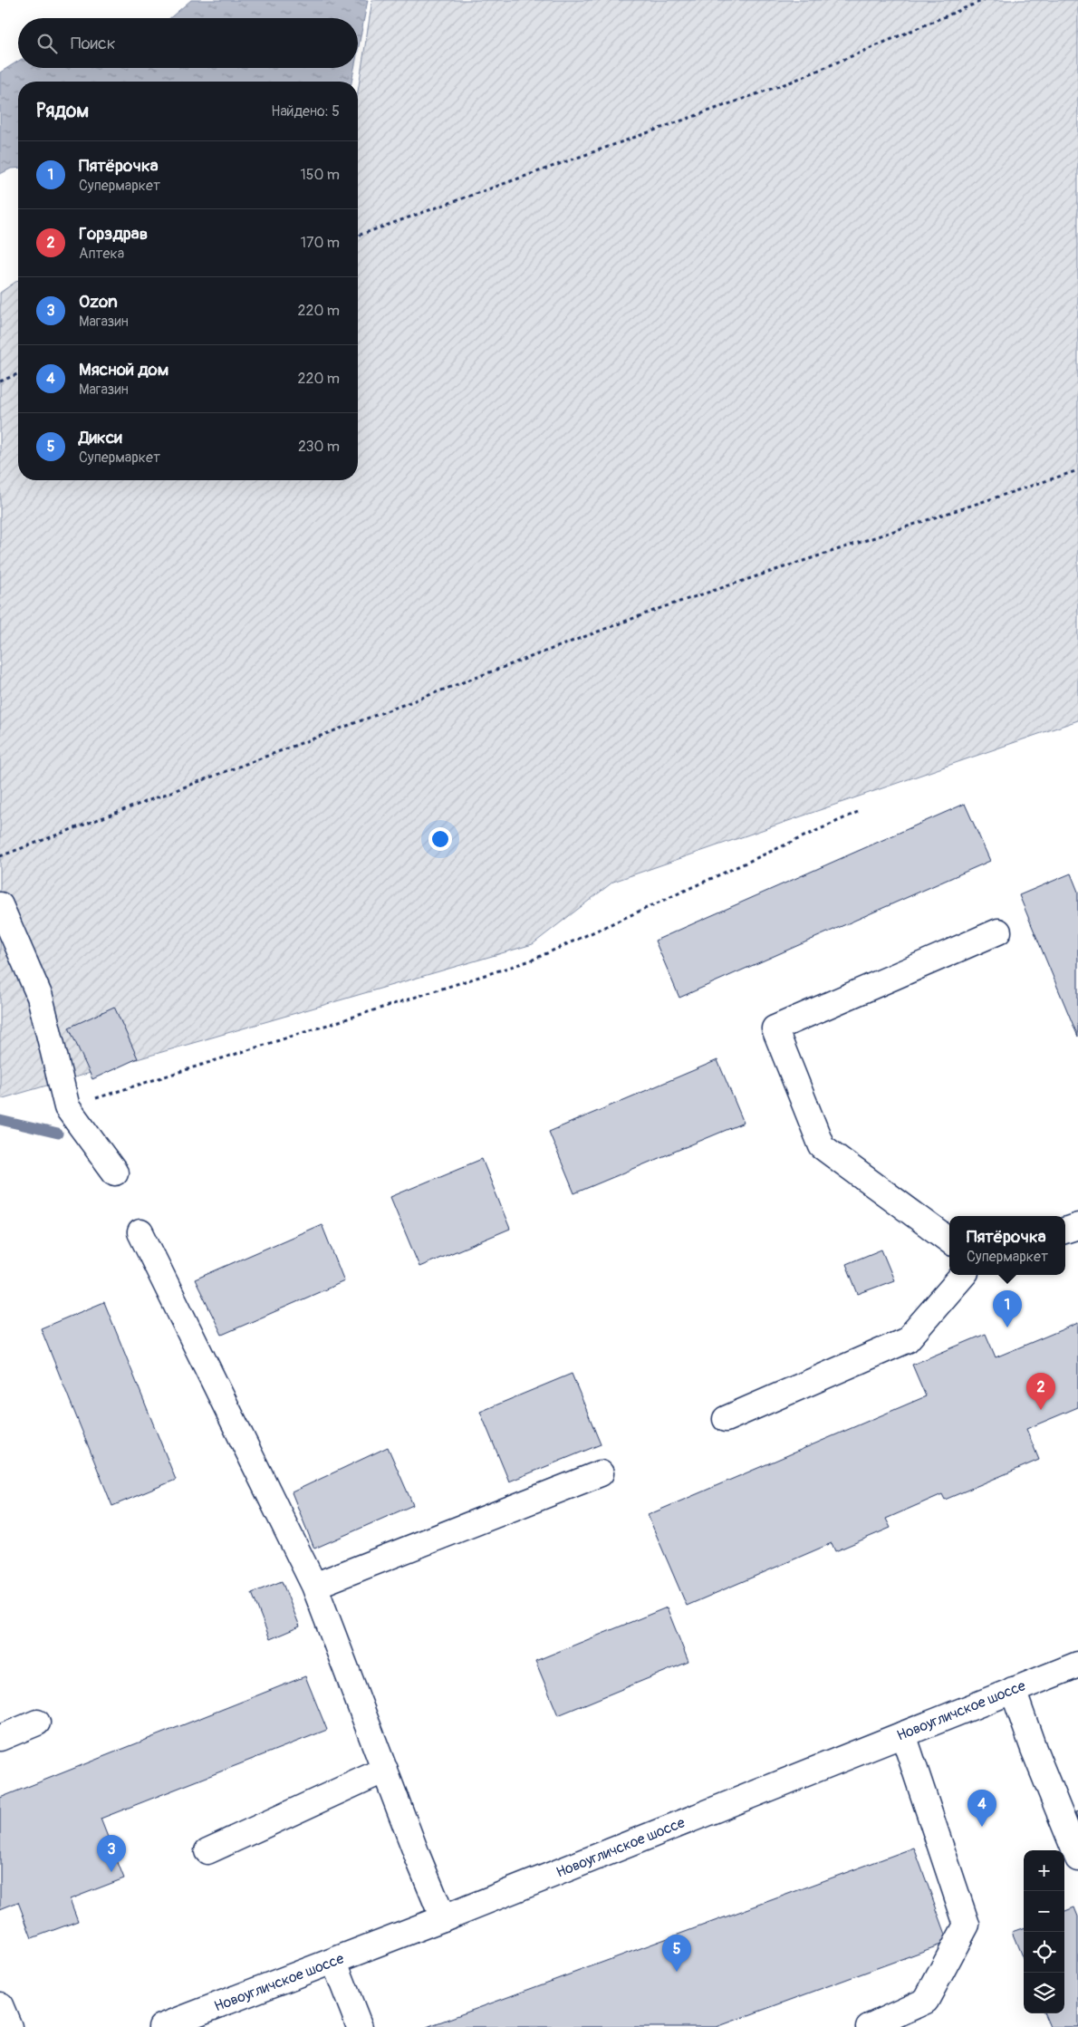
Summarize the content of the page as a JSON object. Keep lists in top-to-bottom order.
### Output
{
  "streets": {
    "main road": ["Новоугличское шоссе"]
  },
  "page": {
    "search": "Поиск",
    "heading": ["Рядом", "Найдено: 5"],
    "list": [
      {
        "mark": "1",
        "name": "Пятёрочка",
        "note": "Супермаркет",
        "value": "150 m"
      },
      {
        "mark": "2",
        "name": "Горздрав",
        "note": "Аптека",
        "value": "170 m"
      },
      {
        "mark": "3",
        "name": "Ozon",
        "note": "Магазин",
        "value": "220 m"
      },
      {
        "mark": "4",
        "name": "Мясной дом",
        "note": "Магазин",
        "value": "220 m"
      },
      {
        "mark": "5",
        "name": "Дикси",
        "note": "Супермаркет",
        "value": "230 m"
      }
    ],
    "popup": ["Пятёрочка", "Супермаркет"],
    "pins": [
      "1",
      "2",
      "4",
      "3",
      "5"
    ],
    "map_buttons": ["+", "−"]
  }
}
